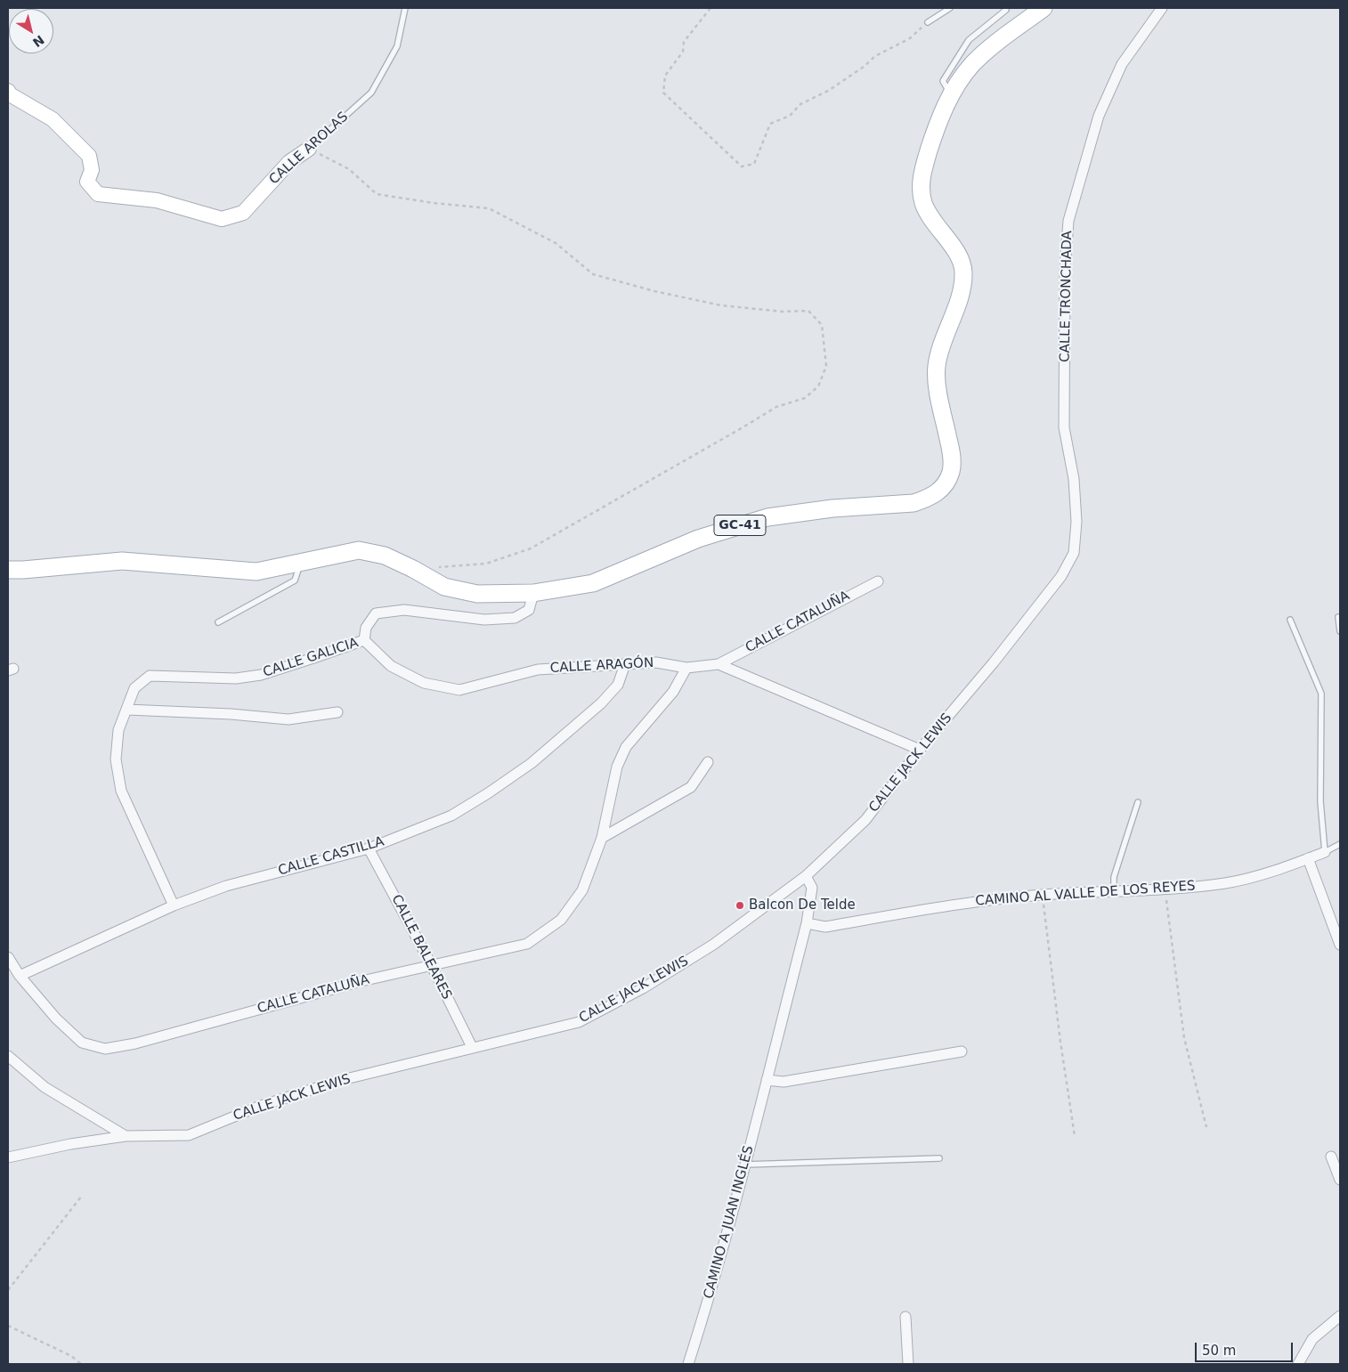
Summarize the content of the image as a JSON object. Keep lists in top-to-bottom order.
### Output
{
  "streets": {
    "main road": ["GC-41"],
    "street": [
      "CALLE AROLAS",
      "CALLE TRONCHADA",
      "CALLE CATALUÑA",
      "CALLE GALICIA",
      "CALLE ARAGÓN",
      "CALLE JACK LEWIS",
      "CALLE CASTILLA",
      "CAMINO AL VALLE DE LOS REYES",
      "CALLE BALEARES",
      "CAMINO A JUAN INGLÉS"
    ]
  },
  "crossings": [
    ["CALLE TRONCHADA", "CALLE JACK LEWIS"],
    ["GC-41", "CALLE GALICIA"],
    ["CALLE CATALUÑA", "CALLE ARAGÓN"],
    ["CALLE CATALUÑA", "CALLE CASTILLA"],
    ["CALLE CATALUÑA", "CALLE BALEARES"],
    ["CALLE GALICIA", "CALLE ARAGÓN"],
    ["CALLE GALICIA", "CALLE CASTILLA"],
    ["CALLE ARAGÓN", "CALLE JACK LEWIS"],
    ["CALLE ARAGÓN", "CALLE CASTILLA"],
    ["CALLE JACK LEWIS", "CALLE BALEARES"],
    ["CALLE JACK LEWIS", "CAMINO A JUAN INGLÉS"],
    ["CALLE CASTILLA", "CALLE BALEARES"],
    ["CAMINO AL VALLE DE LOS REYES", "CAMINO A JUAN INGLÉS"]
  ],
  "places": ["Balcon De Telde"],
  "scale_bar": "50 m",
  "north": "bottom right"
}
